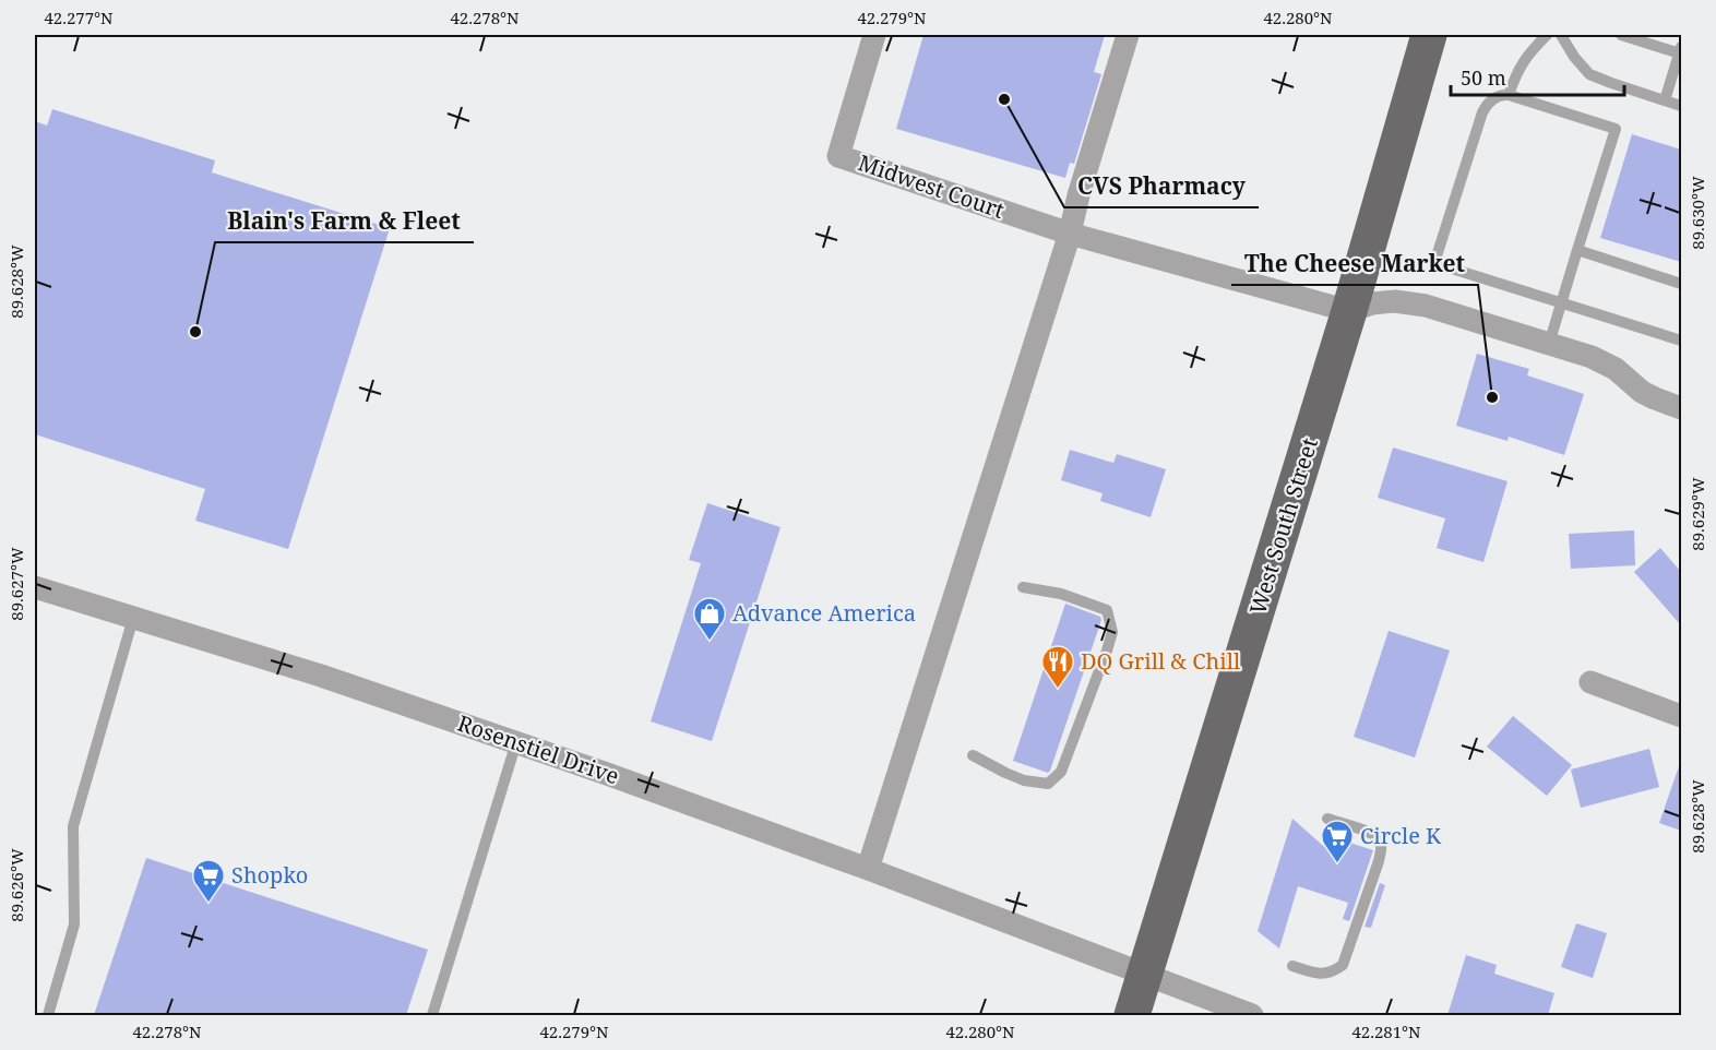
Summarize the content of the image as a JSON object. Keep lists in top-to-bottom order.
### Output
{
  "streets": {
    "main road": ["West South Street"],
    "street": ["Midwest Court", "Rosenstiel Drive"]
  },
  "crossings": [
    ["Midwest Court", "West South Street"],
    ["West South Street", "Rosenstiel Drive"]
  ],
  "places": {
    "other": ["CVS Pharmacy", "Blain's Farm & Fleet", "The Cheese Market"],
    "shop": ["Advance America"],
    "restaurant": ["DQ Grill & Chill"],
    "supermarket": ["Circle K", "Shopko"]
  },
  "scale_bar": "50 m",
  "coordinates": [
    "42.277°N",
    "42.278°N",
    "42.279°N",
    "42.280°N",
    "89.630°W",
    "89.628°W",
    "89.629°W",
    "89.627°W",
    "89.626°W",
    "42.281°N"
  ]
}
